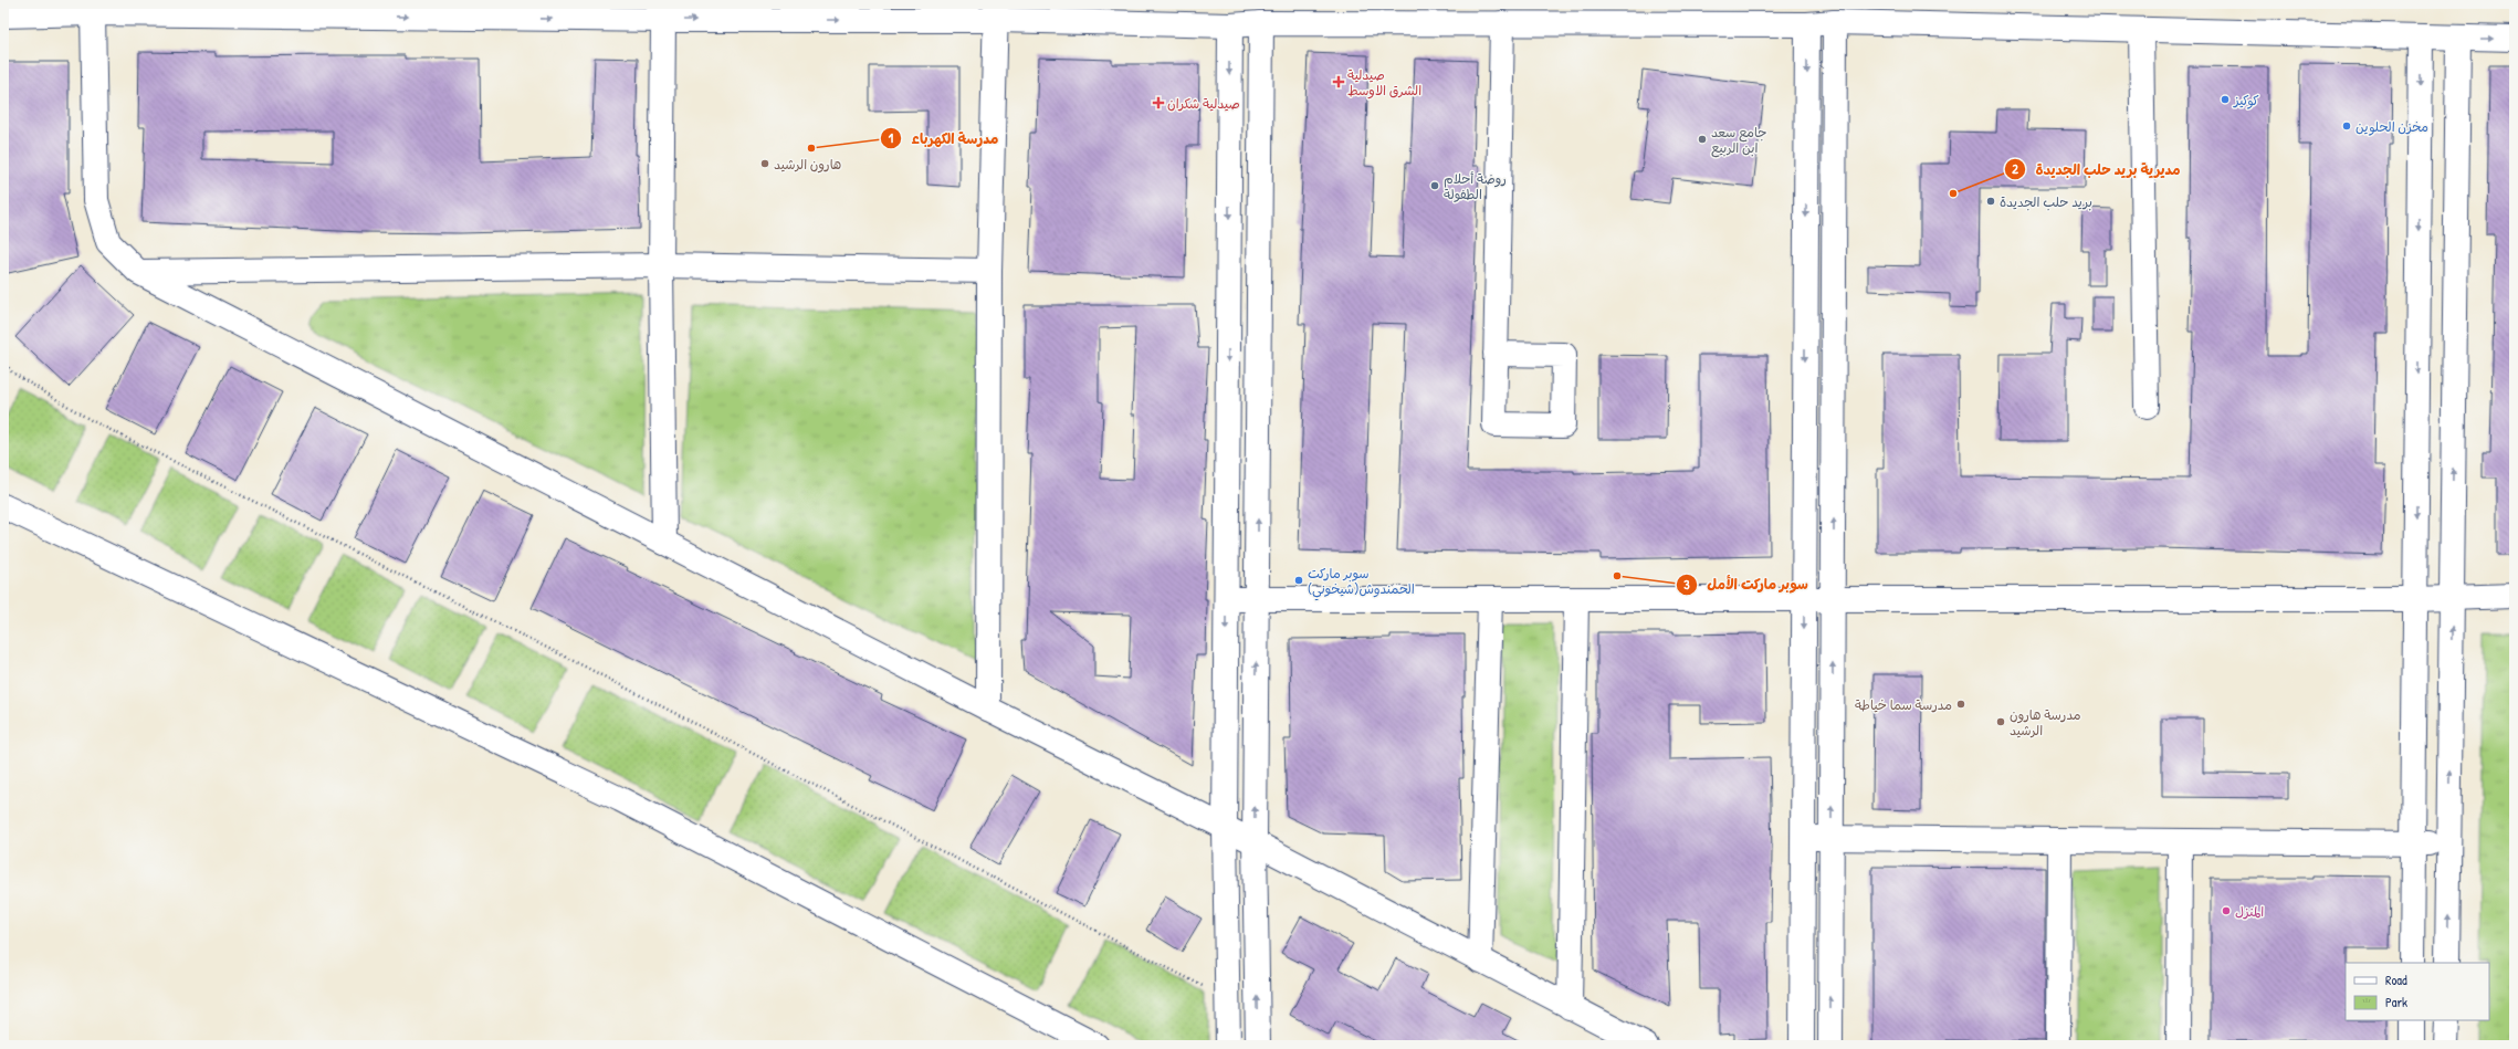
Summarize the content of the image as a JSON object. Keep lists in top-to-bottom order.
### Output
{
  "places": {
    "health": ["صيدلية الشرق الاوسط", "صيدلية شكران"],
    "other": [
      "كوكيز",
      "مخزن الحلوين",
      "جامع سعد ابن الربيع",
      "مدرسة الكهرباء",
      "هارون الرشيد",
      "روضة أحلام الطفولة",
      "مديرية بريد حلب الجديدة",
      "بريد حلب الجديدة",
      "سوبر ماركت الأمل",
      "سوبر ماركت الحمندوش(شيخوني)",
      "مدرسة سما خياطة",
      "مدرسة هارون الرشيد",
      "المنزل"
    ]
  },
  "legend": ["Road", "Park"]
}
